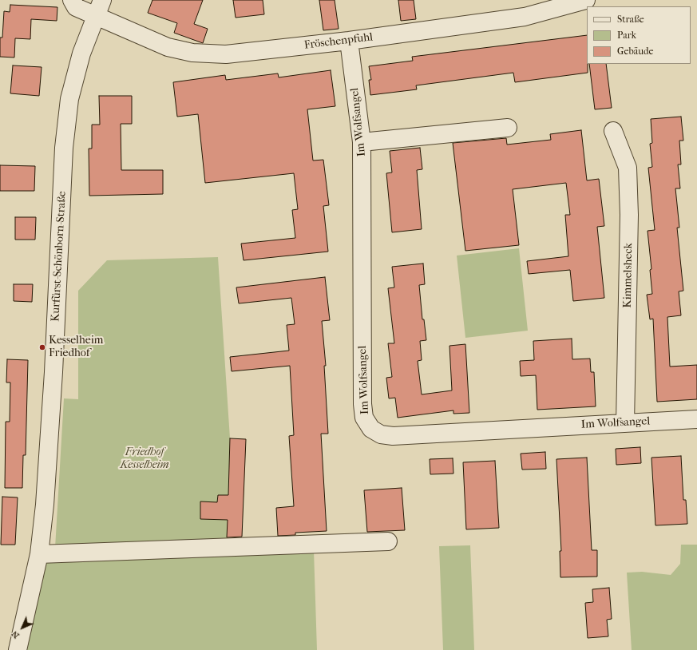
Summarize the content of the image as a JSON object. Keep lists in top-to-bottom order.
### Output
{
  "streets": {
    "street": [
      "Fröschenpfuhl",
      "Im Wolfsangel",
      "Kurfürst-Schönborn-Straße",
      "Kimmelsheck"
    ]
  },
  "crossings": [
    ["Fröschenpfuhl", "Im Wolfsangel"],
    ["Fröschenpfuhl", "Kurfürst-Schönborn-Straße"],
    ["Im Wolfsangel", "Kimmelsheck"]
  ],
  "parks": ["Friedhof Kesselheim"],
  "places": ["Kesselheim Friedhof"],
  "legend": ["Straße", "Park", "Gebäude"],
  "north": "bottom left"
}
